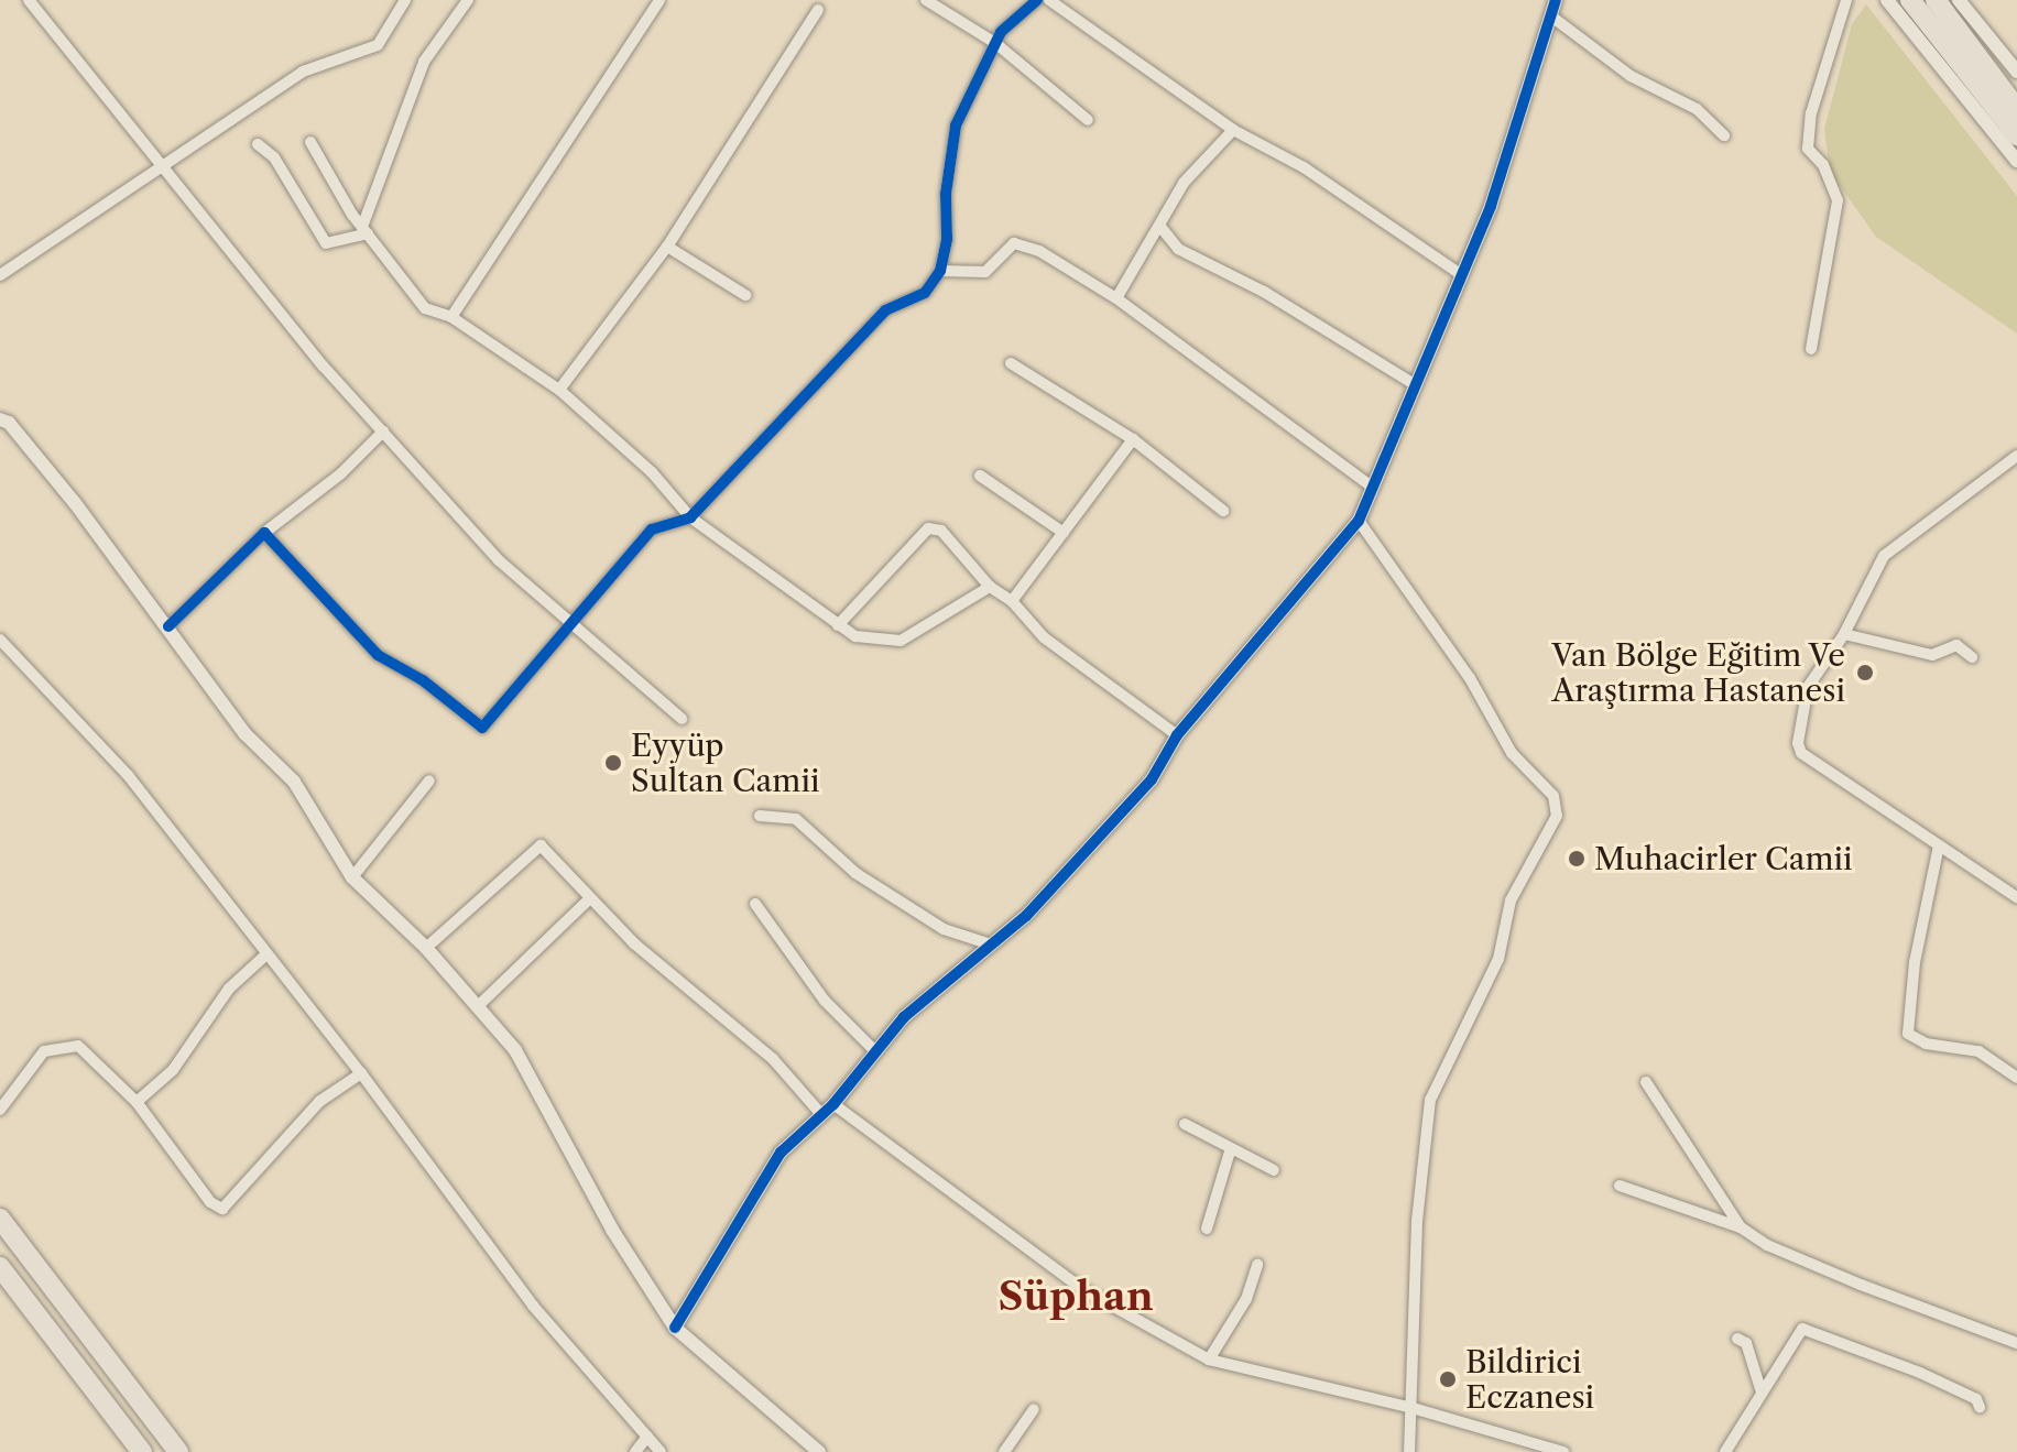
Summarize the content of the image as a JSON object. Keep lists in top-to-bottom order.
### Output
{
  "districts": ["Süphan"],
  "places": [
    "Van Bölge Eğitim Ve Araştırma Hastanesi",
    "Eyyüp Sultan Camii",
    "Muhacirler Camii",
    "Bildirici Eczanesi"
  ]
}
